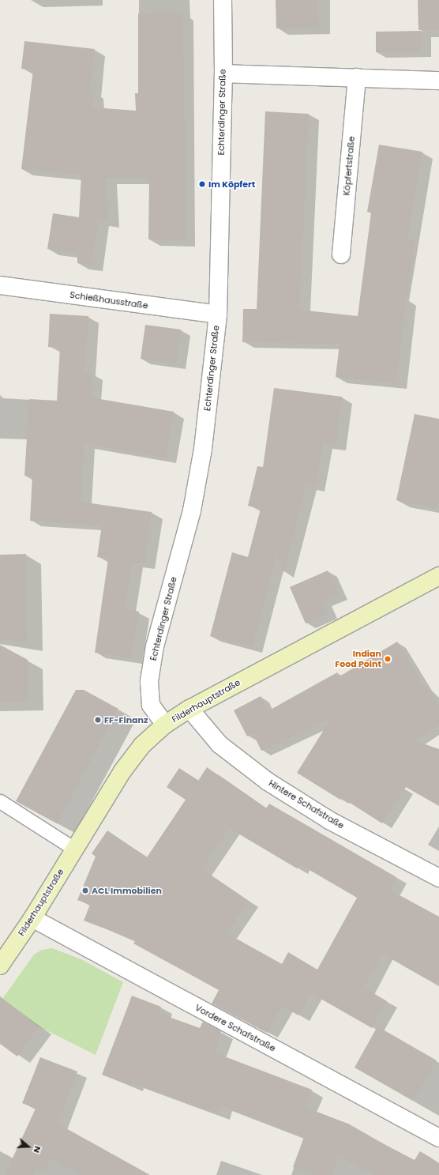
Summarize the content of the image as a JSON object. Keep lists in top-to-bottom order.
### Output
{
  "streets": {
    "main road": ["Filderhauptstraße"],
    "street": [
      "Echterdinger Straße",
      "Köpfertstraße",
      "Schießhausstraße",
      "Hintere Schafstraße",
      "Vordere Schafstraße"
    ]
  },
  "crossings": [
    ["Echterdinger Straße", "Schießhausstraße"],
    ["Echterdinger Straße", "Filderhauptstraße"],
    ["Filderhauptstraße", "Hintere Schafstraße"],
    ["Filderhauptstraße", "Vordere Schafstraße"]
  ],
  "places": [
    "Im Köpfert",
    "Indian Food Point",
    "FF-Finanz",
    "ACL Immobilien"
  ],
  "north": "right"
}
